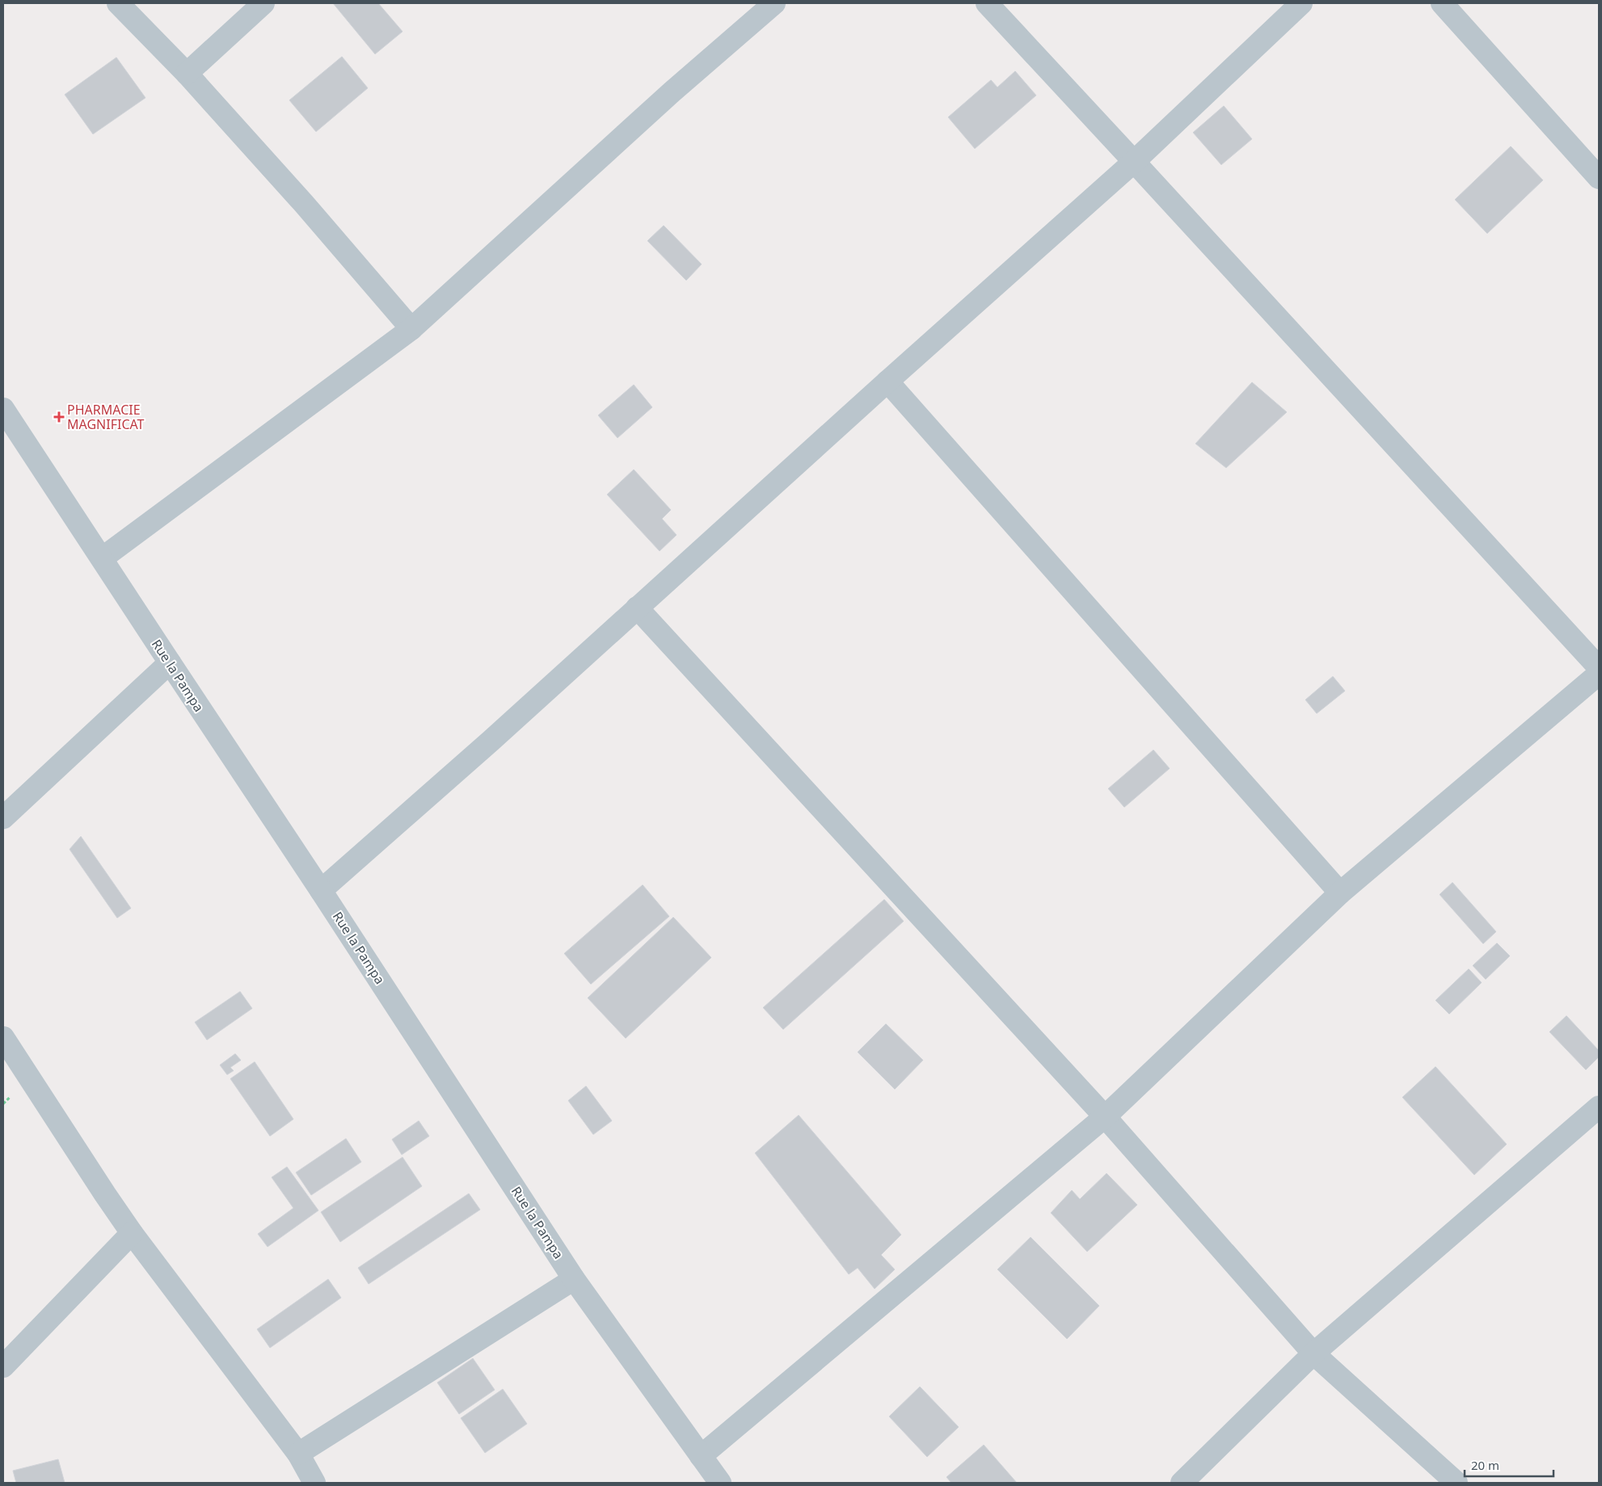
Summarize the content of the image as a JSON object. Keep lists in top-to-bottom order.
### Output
{
  "streets": {
    "street": ["Rue la Pampa"]
  },
  "places": {
    "health": ["PHARMACIE MAGNIFICAT"]
  },
  "scale_bar": "20 m"
}
